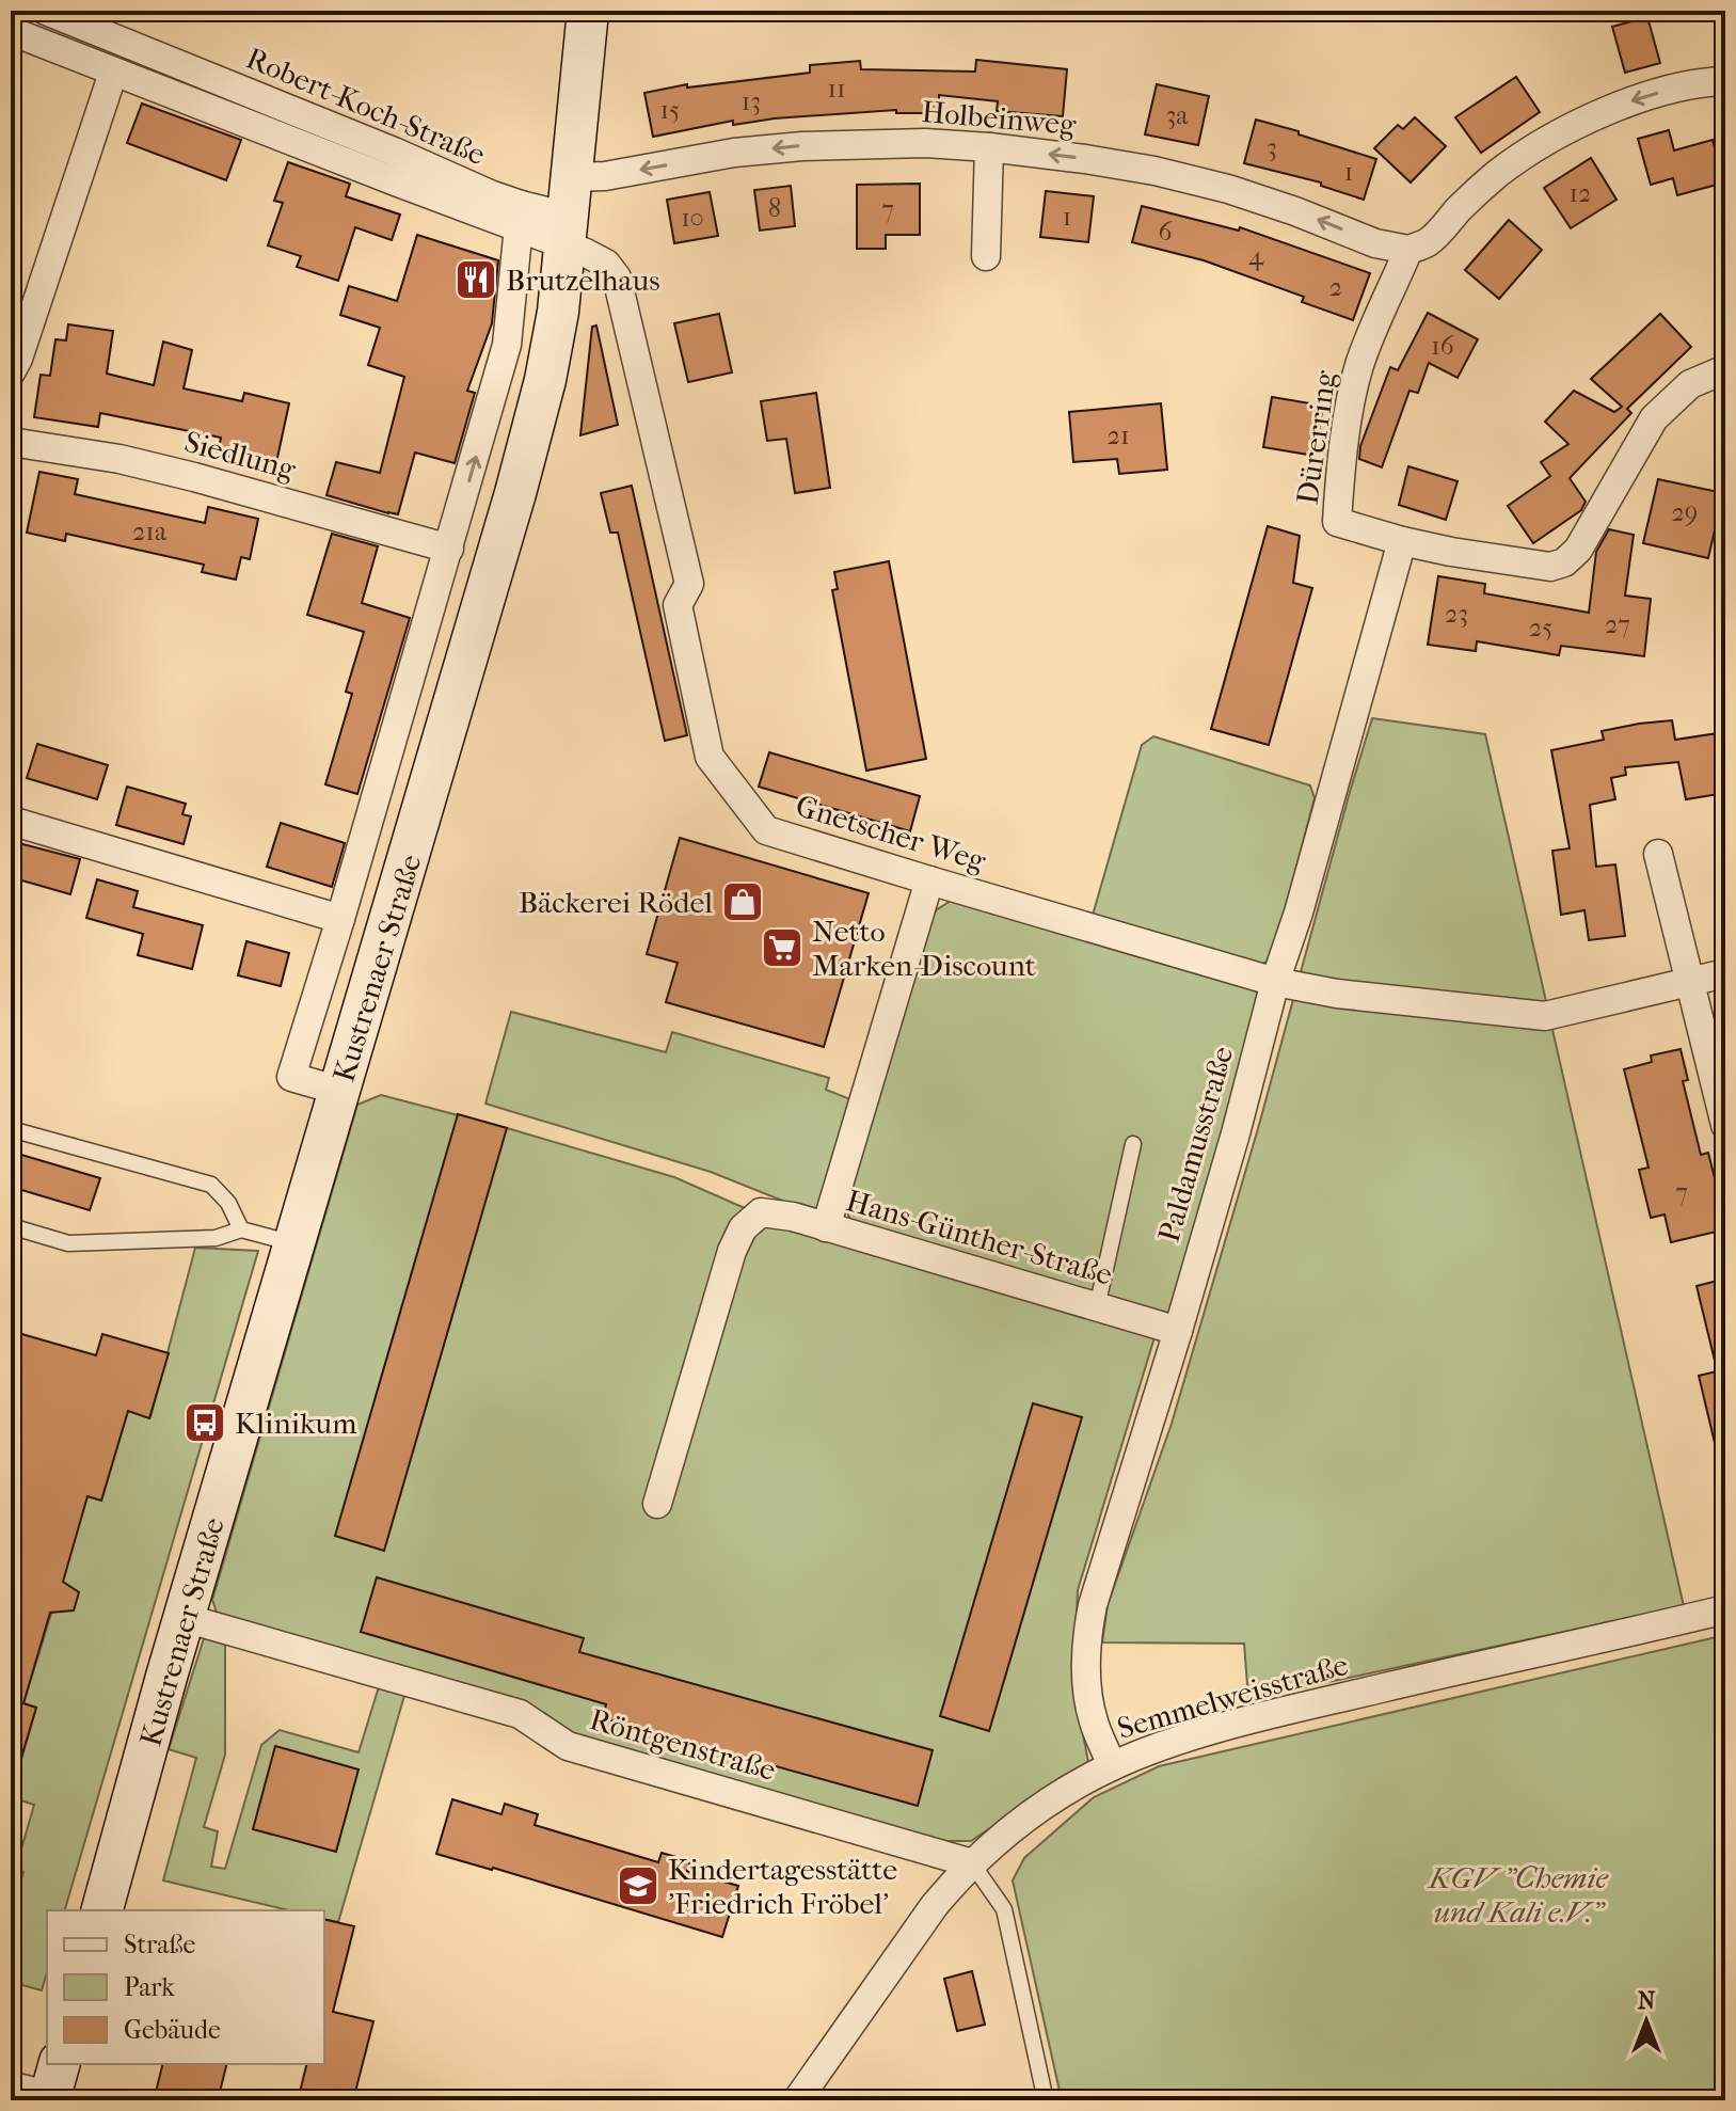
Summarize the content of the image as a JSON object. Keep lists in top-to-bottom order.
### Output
{
  "streets": {
    "street": [
      "Robert-Koch-Straße",
      "Holbeinweg",
      "Dürerring",
      "Siedlung",
      "Gnetscher Weg",
      "Kustrenaer Straße",
      "Paldamusstraße",
      "Hans-Günther-Straße",
      "Semmelweisstraße",
      "Röntgenstraße"
    ]
  },
  "crossings": [
    ["Holbeinweg", "Dürerring"],
    ["Holbeinweg", "Gnetscher Weg"],
    ["Holbeinweg", "Kustrenaer Straße"],
    ["Dürerring", "Paldamusstraße"],
    ["Gnetscher Weg", "Kustrenaer Straße"],
    ["Gnetscher Weg", "Paldamusstraße"],
    ["Kustrenaer Straße", "Röntgenstraße"],
    ["Paldamusstraße", "Hans-Günther-Straße"],
    ["Paldamusstraße", "Semmelweisstraße"],
    ["Semmelweisstraße", "Röntgenstraße"]
  ],
  "one_way": ["Holbeinweg"],
  "parks": ["KGV \"Chemie und Kali e.V.\""],
  "places": {
    "restaurant": ["Brutzelhaus"],
    "shop": ["Bäckerei Rödel"],
    "supermarket": ["Netto Marken-Discount"],
    "bus stop": ["Klinikum"],
    "school or university": ["Kindertagesstätte 'Friedrich Fröbel'"]
  },
  "house_numbers": [
    "11",
    "13",
    "15",
    "3a",
    "3",
    "1",
    "12",
    "8",
    "7",
    "1",
    "10",
    "6",
    "4",
    "2",
    "16",
    "21",
    "29",
    "21a",
    "23",
    "27",
    "25",
    "7"
  ],
  "legend": ["Straße", "Park", "Gebäude"],
  "north": "top"
}
